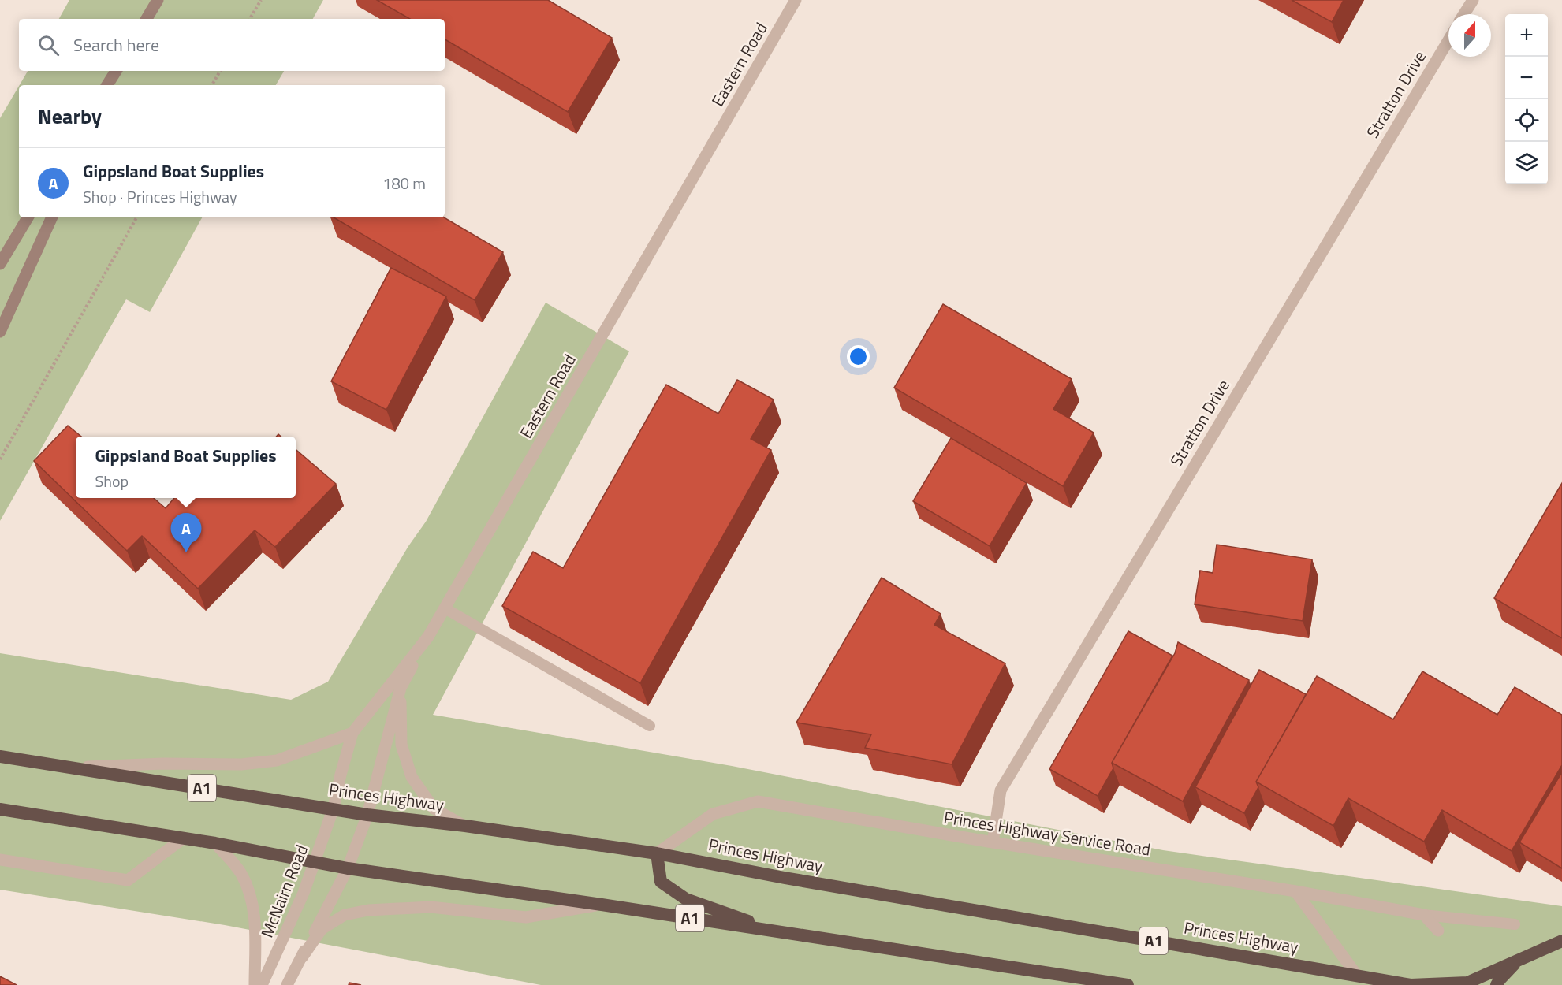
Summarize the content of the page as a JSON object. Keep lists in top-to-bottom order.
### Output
{
  "streets": {
    "highway": ["A1", "Princes Highway"],
    "street": [
      "Eastern Road",
      "Stratton Drive",
      "Princes Highway Service Road",
      "McNairn Road"
    ]
  },
  "crossings": [
    ["Eastern Road", "Princes Highway"],
    ["Eastern Road", "McNairn Road"],
    ["Stratton Drive", "Princes Highway Service Road"],
    ["A1", "McNairn Road"],
    ["Princes Highway", "Princes Highway Service Road"],
    ["Princes Highway", "McNairn Road"]
  ],
  "north": "top",
  "page": {
    "map_buttons": ["+", "−"],
    "search": "Search here",
    "heading": "Nearby",
    "list": [
      {
        "mark": "A",
        "name": "Gippsland Boat Supplies",
        "note": "Shop · Princes Highway",
        "value": "180 m"
      }
    ],
    "popup": ["Gippsland Boat Supplies", "Shop"],
    "pins": "A"
  }
}
